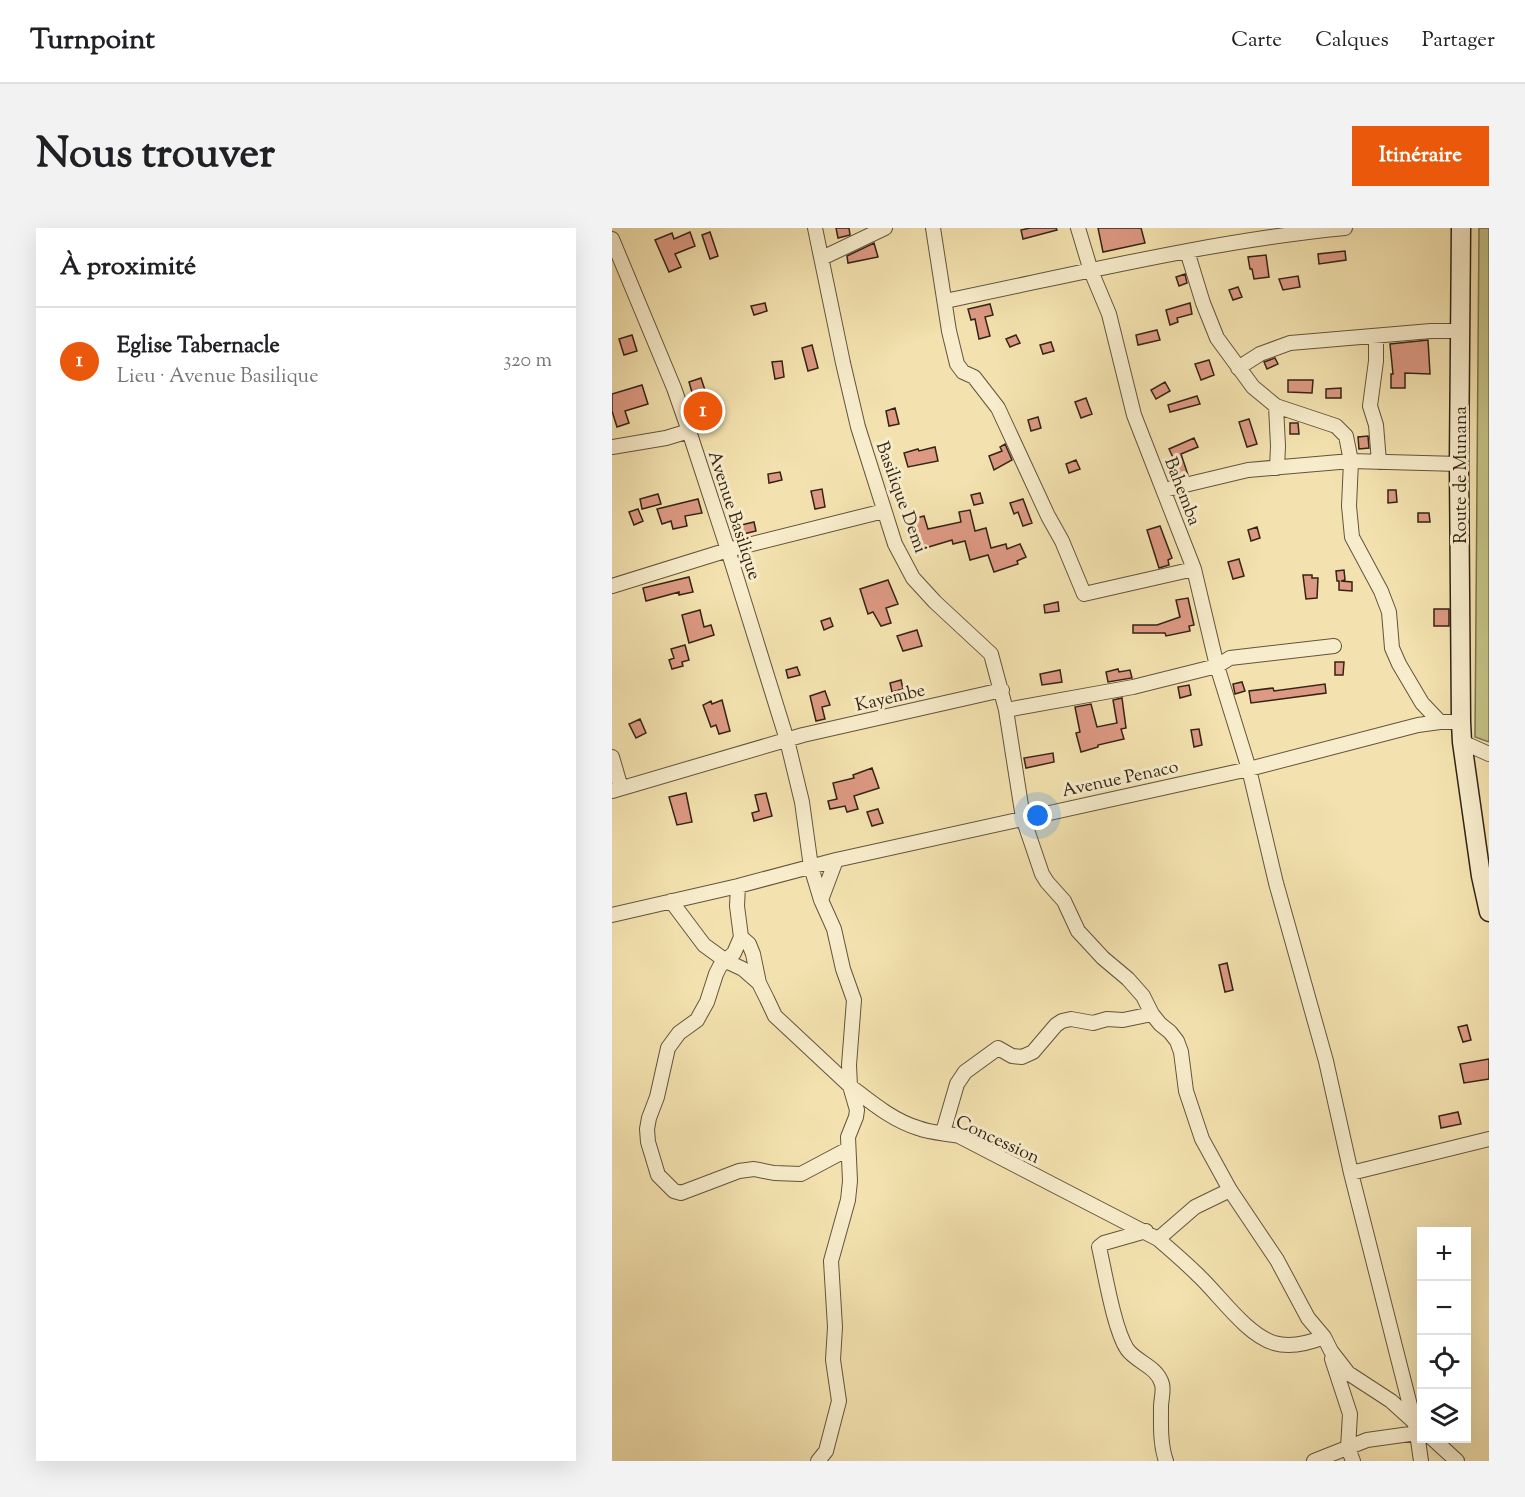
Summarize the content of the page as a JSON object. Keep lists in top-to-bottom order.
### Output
{
  "streets": {
    "main road": ["Route de Munana"],
    "street": [
      "Bahemba",
      "Basilique Demi",
      "Avenue Basilique",
      "Kayembe",
      "Avenue Penaco",
      "Concession"
    ]
  },
  "crossings": [
    ["Route de Munana", "Avenue Penaco"],
    ["Bahemba", "Avenue Penaco"],
    ["Basilique Demi", "Kayembe"],
    ["Basilique Demi", "Avenue Penaco"],
    ["Basilique Demi", "Concession"],
    ["Avenue Basilique", "Kayembe"],
    ["Avenue Basilique", "Avenue Penaco"]
  ],
  "page": {
    "header": "Turnpoint",
    "nav": ["Carte", "Calques", "Partager"],
    "title": "Nous trouver",
    "buttons": "Itinéraire",
    "heading": "À proximité",
    "list": [
      {
        "mark": "1",
        "name": "Eglise Tabernacle",
        "note": "Lieu · Avenue Basilique",
        "value": "320 m"
      }
    ],
    "pins": "1",
    "map_buttons": ["+", "−"]
  }
}
